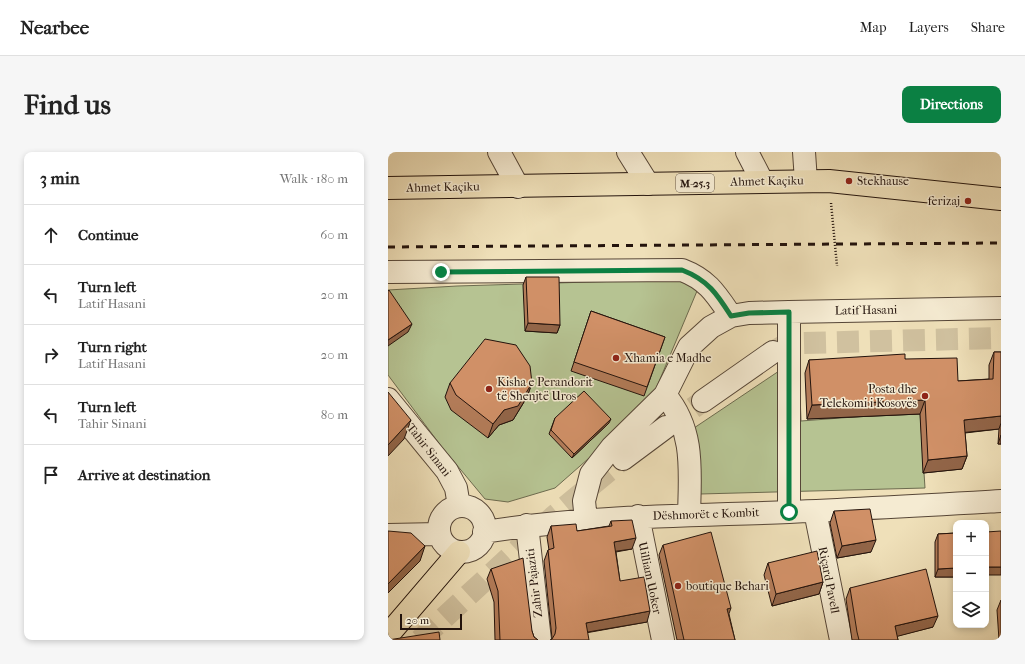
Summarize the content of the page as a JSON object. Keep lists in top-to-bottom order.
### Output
{
  "streets": {
    "main road": ["Ahmet Kaçiku", "M-25.3"],
    "street": [
      "Latif Hasani",
      "Tahir Sinani",
      "Dëshmorët e Kombit",
      "Uilliam Uoker",
      "Riçard Pavell",
      "Zahir Pajaziti"
    ]
  },
  "crossings": [
    ["Latif Hasani", "Dëshmorët e Kombit"],
    ["Tahir Sinani", "Dëshmorët e Kombit"],
    ["Dëshmorët e Kombit", "Uilliam Uoker"],
    ["Dëshmorët e Kombit", "Zahir Pajaziti"]
  ],
  "places": [
    "Stekhause",
    "ferizaj",
    "Xhamia e Madhe",
    "Kisha e Perandorit të Shenjtë Uros",
    "Posta dhe Telekomi i Kosovës",
    "boutique Behari"
  ],
  "scale_bar": "20 m",
  "page": {
    "header": "Nearbee",
    "nav": ["Map", "Layers", "Share"],
    "buttons": "Directions",
    "title": "Find us",
    "heading": ["3 min", "Walk · 180 m"],
    "list": [
      ["Continue", "60 m"],
      ["Turn left", "Latif Hasani", "20 m"],
      ["Turn right", "Latif Hasani", "20 m"],
      ["Turn left", "Tahir Sinani", "80 m"],
      "Arrive at destination"
    ],
    "map_buttons": ["+", "−"],
    "scale": "20 m"
  }
}
